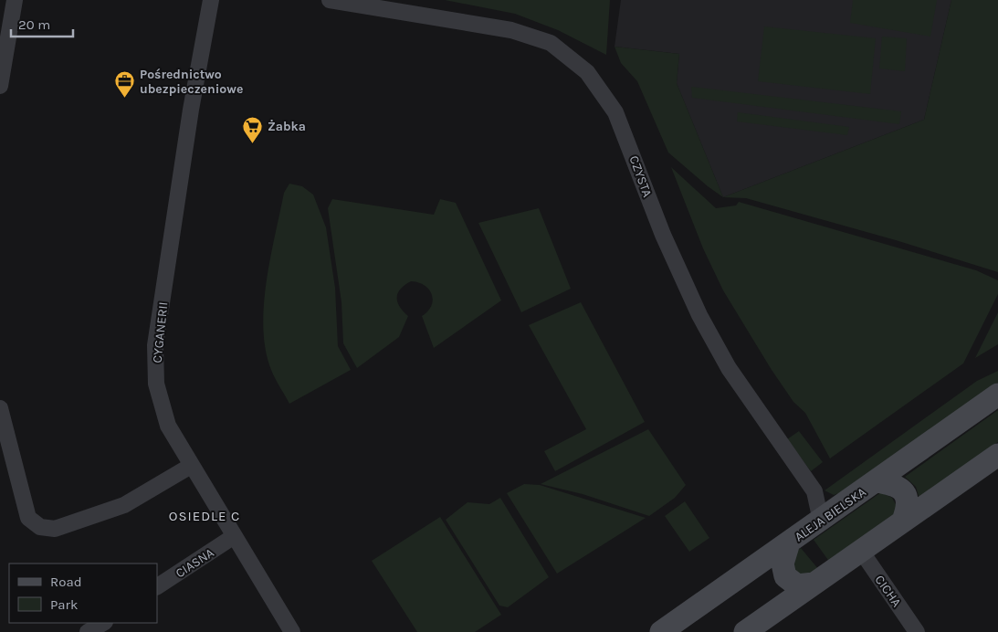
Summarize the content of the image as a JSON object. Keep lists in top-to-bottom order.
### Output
{
  "streets": {
    "main road": ["ALEJA BIELSKA"],
    "street": [
      "CZYSTA",
      "CYGANERII",
      "CIASNA",
      "CICHA"
    ]
  },
  "crossings": [
    ["CZYSTA", "ALEJA BIELSKA"],
    ["CYGANERII", "CIASNA"]
  ],
  "districts": ["OSIEDLE C"],
  "places": {
    "office": ["Pośrednictwo ubezpieczeniowe"],
    "supermarket": ["Żabka"]
  },
  "legend": ["Road", "Park"],
  "scale_bar": "20 m"
}
